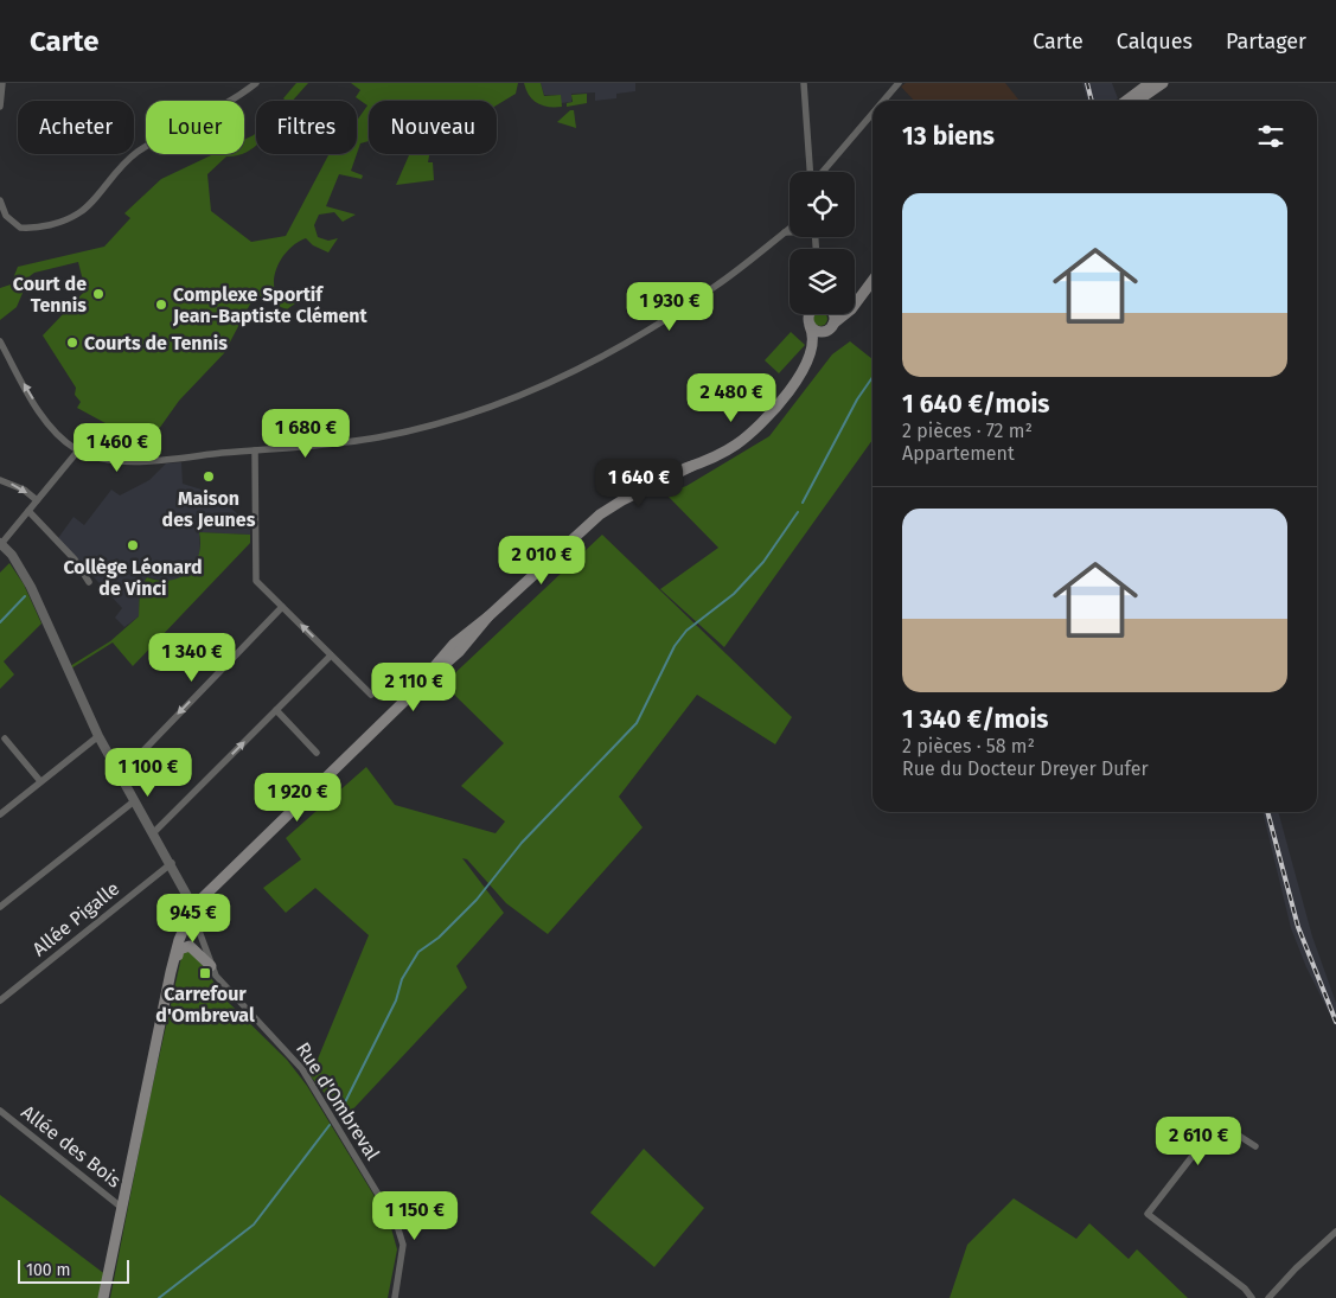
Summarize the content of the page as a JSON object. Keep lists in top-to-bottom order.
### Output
{
  "streets": {
    "street": ["Allée Pigalle", "Rue d'Ombreval", "Allée des Bois"]
  },
  "places": {
    "other": [
      "Court de Tennis",
      "Complexe Sportif Jean-Baptiste Clément",
      "Courts de Tennis",
      "Maison des Jeunes",
      "Collège Léonard de Vinci"
    ],
    "transit": ["Carrefour d'Ombreval"]
  },
  "scale_bar": "100 m",
  "page": {
    "header": "Carte",
    "nav": ["Carte", "Calques", "Partager"],
    "chip": [
      "Acheter",
      "Louer",
      "Filtres",
      "Nouveau"
    ],
    "heading": "13 biens",
    "list": [
      {
        "name": "1 640 €/mois",
        "note": "2 pièces · 72 m² · Appartement"
      },
      {
        "name": "1 340 €/mois",
        "note": "2 pièces · 58 m² · Rue du Docteur Dreyer Dufer"
      }
    ],
    "price": [
      "1 930 €",
      "2 480 €",
      "1 680 €",
      "1 460 €",
      "1 640 €",
      "2 010 €",
      "1 340 €",
      "2 110 €",
      "1 100 €",
      "1 920 €",
      "945 €",
      "2 610 €",
      "1 150 €"
    ],
    "scale": "100 m"
  }
}
